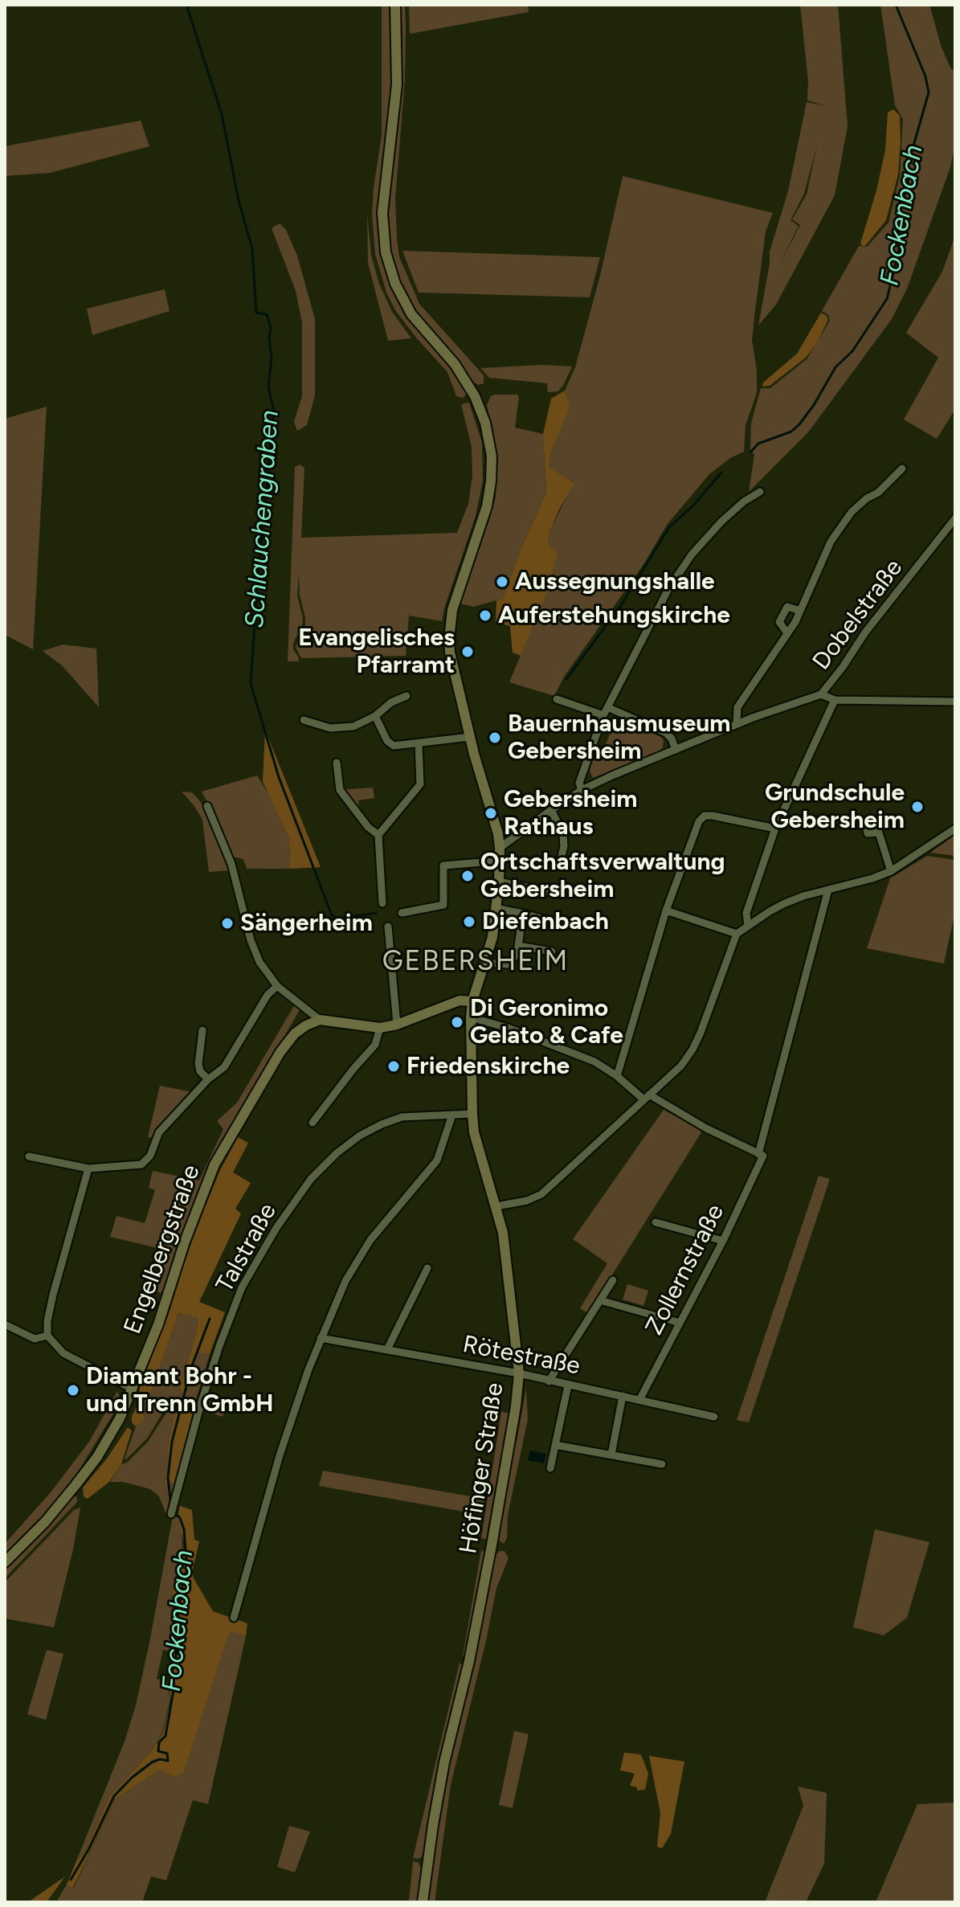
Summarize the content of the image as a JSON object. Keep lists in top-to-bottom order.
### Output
{
  "streets": {
    "street": [
      "Dobelstraße",
      "Talstraße",
      "Engelbergstraße",
      "Zollernstraße",
      "Rötestraße",
      "Höfinger Straße"
    ]
  },
  "crossings": [
    ["Dobelstraße", "Höfinger Straße"],
    ["Talstraße", "Höfinger Straße"],
    ["Zollernstraße", "Rötestraße"],
    ["Rötestraße", "Höfinger Straße"]
  ],
  "districts": ["GEBERSHEIM"],
  "water": ["Fockenbach", "Schlauchengraben"],
  "places": [
    "Aussegnungshalle",
    "Auferstehungskirche",
    "Evangelisches Pfarramt",
    "Bauernhausmuseum Gebersheim",
    "Grundschule Gebersheim",
    "Gebersheim Rathaus",
    "Ortschaftsverwaltung Gebersheim",
    "Diefenbach",
    "Sängerheim",
    "Di Geronimo Gelato & Cafe",
    "Friedenskirche",
    "Diamant Bohr - und Trenn GmbH"
  ]
}
